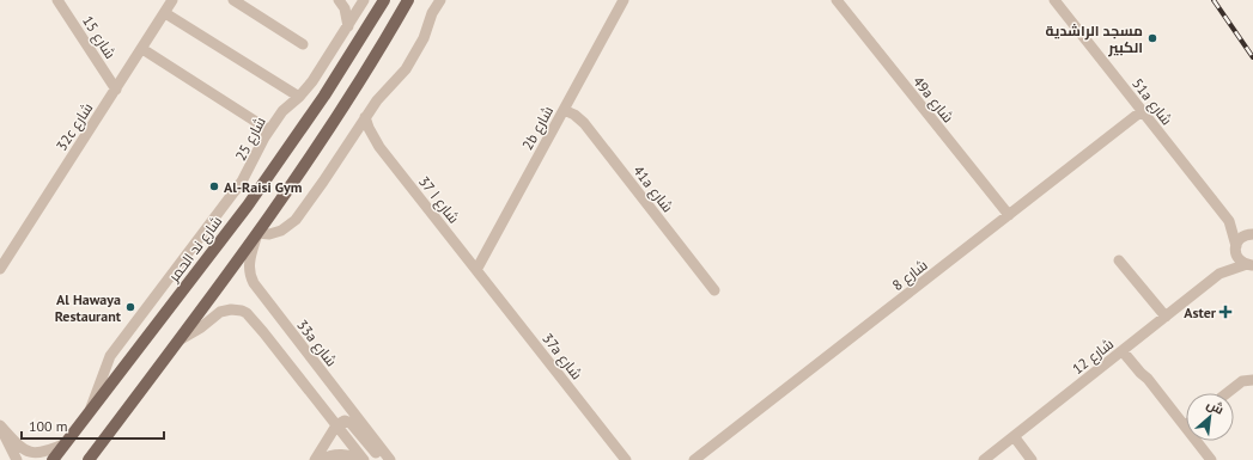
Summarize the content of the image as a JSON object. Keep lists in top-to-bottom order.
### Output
{
  "streets": {
    "main road": ["شارع ند الحمر"],
    "street": [
      "شارع 15",
      "49a شارع",
      "51a شارع",
      "32c شارع",
      "2b شارع",
      "شارع 25",
      "41a شارع",
      "شارع ا 37",
      "شارع 8",
      "33a شارع",
      "37a شارع",
      "شارع 12"
    ]
  },
  "crossings": [
    ["شارع 15", "32c شارع"],
    ["49a شارع", "شارع 8"],
    ["51a شارع", "شارع 8"],
    ["51a شارع", "شارع 12"],
    ["2b شارع", "41a شارع"],
    ["2b شارع", "شارع ا 37"],
    ["2b شارع", "37a شارع"],
    ["شارع 25", "شارع ند الحمر"],
    ["شارع ا 37", "37a شارع"]
  ],
  "places": {
    "other": ["مسجد الراشدية الكبير", "Al-Raisi Gym", "Al Hawaya Restaurant"],
    "health": ["Aster"]
  },
  "scale_bar": "100 m",
  "north": "top right"
}
